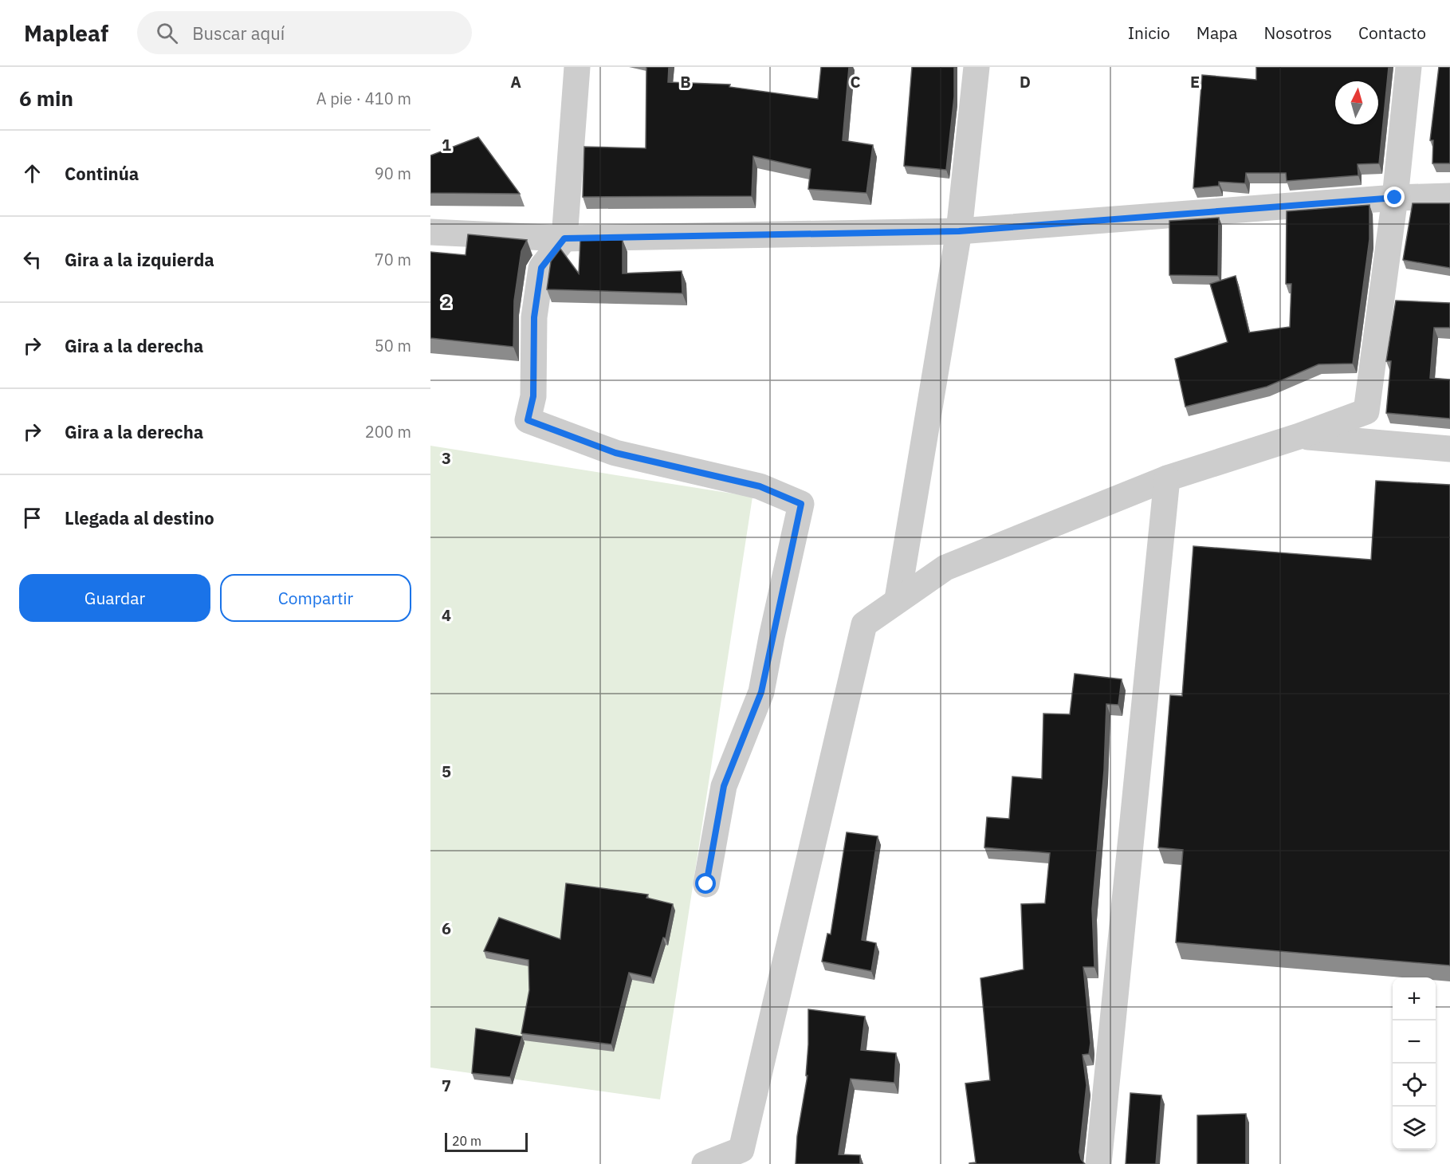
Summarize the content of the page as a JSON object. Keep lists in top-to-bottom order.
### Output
{
  "scale_bar": "20 m",
  "north": "top",
  "page": {
    "header": "Mapleaf",
    "search": "Buscar aquí",
    "nav": [
      "Inicio",
      "Mapa",
      "Nosotros",
      "Contacto"
    ],
    "heading": ["6 min", "A pie · 410 m"],
    "list": [
      ["Continúa", "90 m"],
      ["Gira a la izquierda", "70 m"],
      ["Gira a la derecha", "50 m"],
      ["Gira a la derecha", "200 m"],
      "Llegada al destino"
    ],
    "buttons": ["Guardar", "Compartir"],
    "map_buttons": ["+", "−"],
    "scale": "20 m"
  },
  "grid": {
    "columns": [
      "A",
      "B",
      "C",
      "D",
      "E"
    ],
    "rows": [
      "1",
      "2",
      "3",
      "4",
      "5",
      "6",
      "7"
    ]
  }
}
